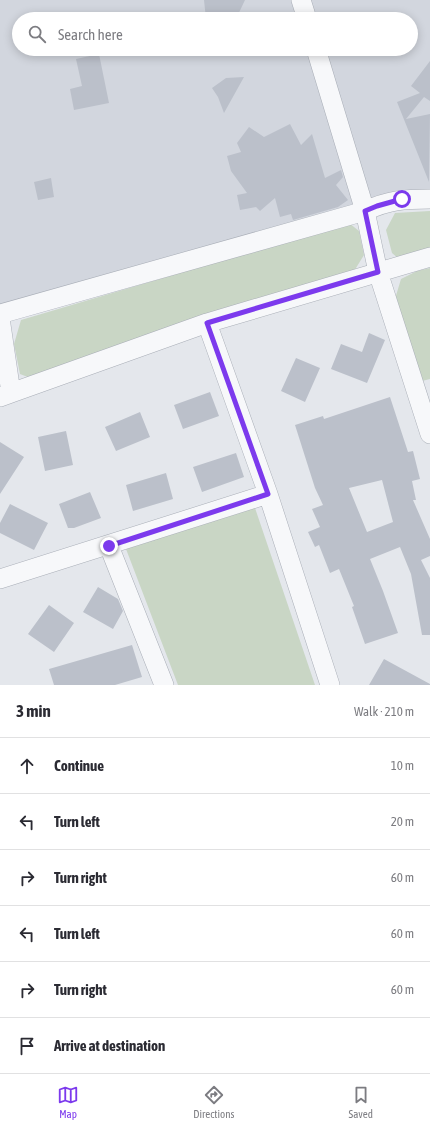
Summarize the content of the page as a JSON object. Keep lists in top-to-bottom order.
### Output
{
  "page": {
    "search": "Search here",
    "heading": ["3 min", "Walk · 210 m"],
    "list": [
      ["Continue", "10 m"],
      ["Turn left", "20 m"],
      ["Turn right", "60 m"],
      ["Turn left", "60 m"],
      ["Turn right", "60 m"],
      "Arrive at destination"
    ],
    "nav": ["Map", "Directions", "Saved"]
  }
}
